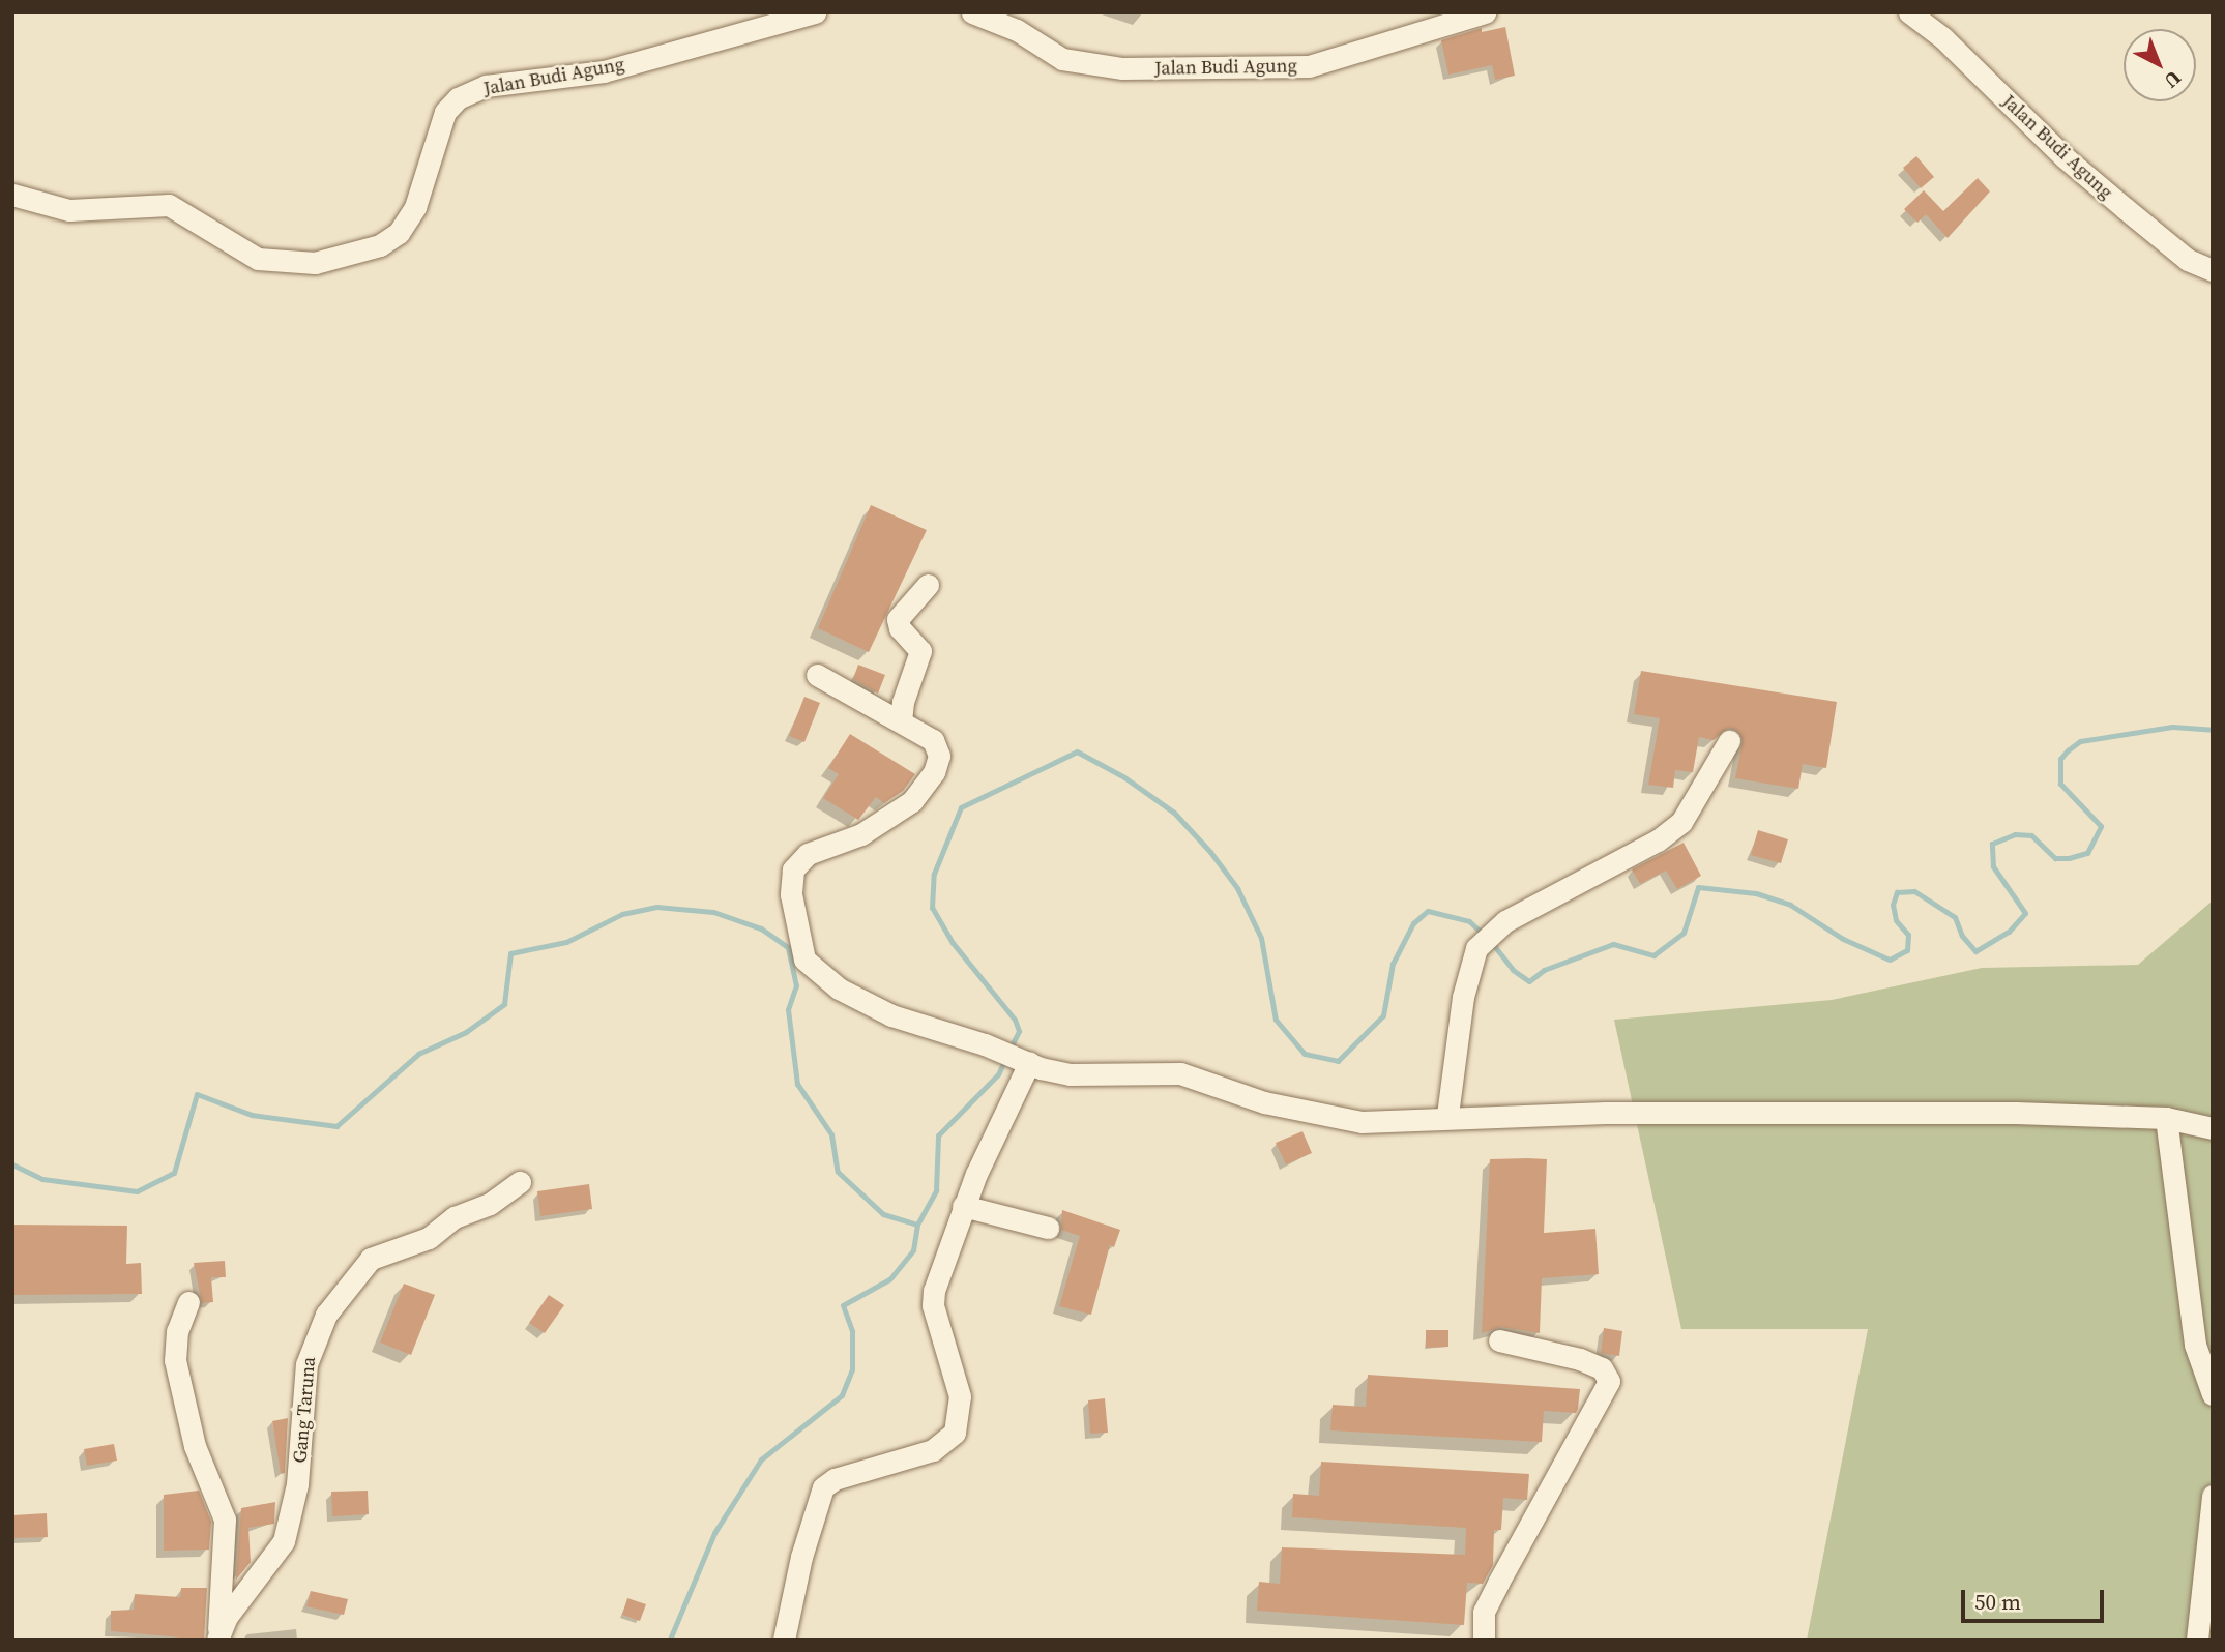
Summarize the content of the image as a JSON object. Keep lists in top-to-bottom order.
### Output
{
  "streets": {
    "street": ["Jalan Budi Agung", "Gang Taruna"]
  },
  "scale_bar": "50 m",
  "north": "bottom right"
}
